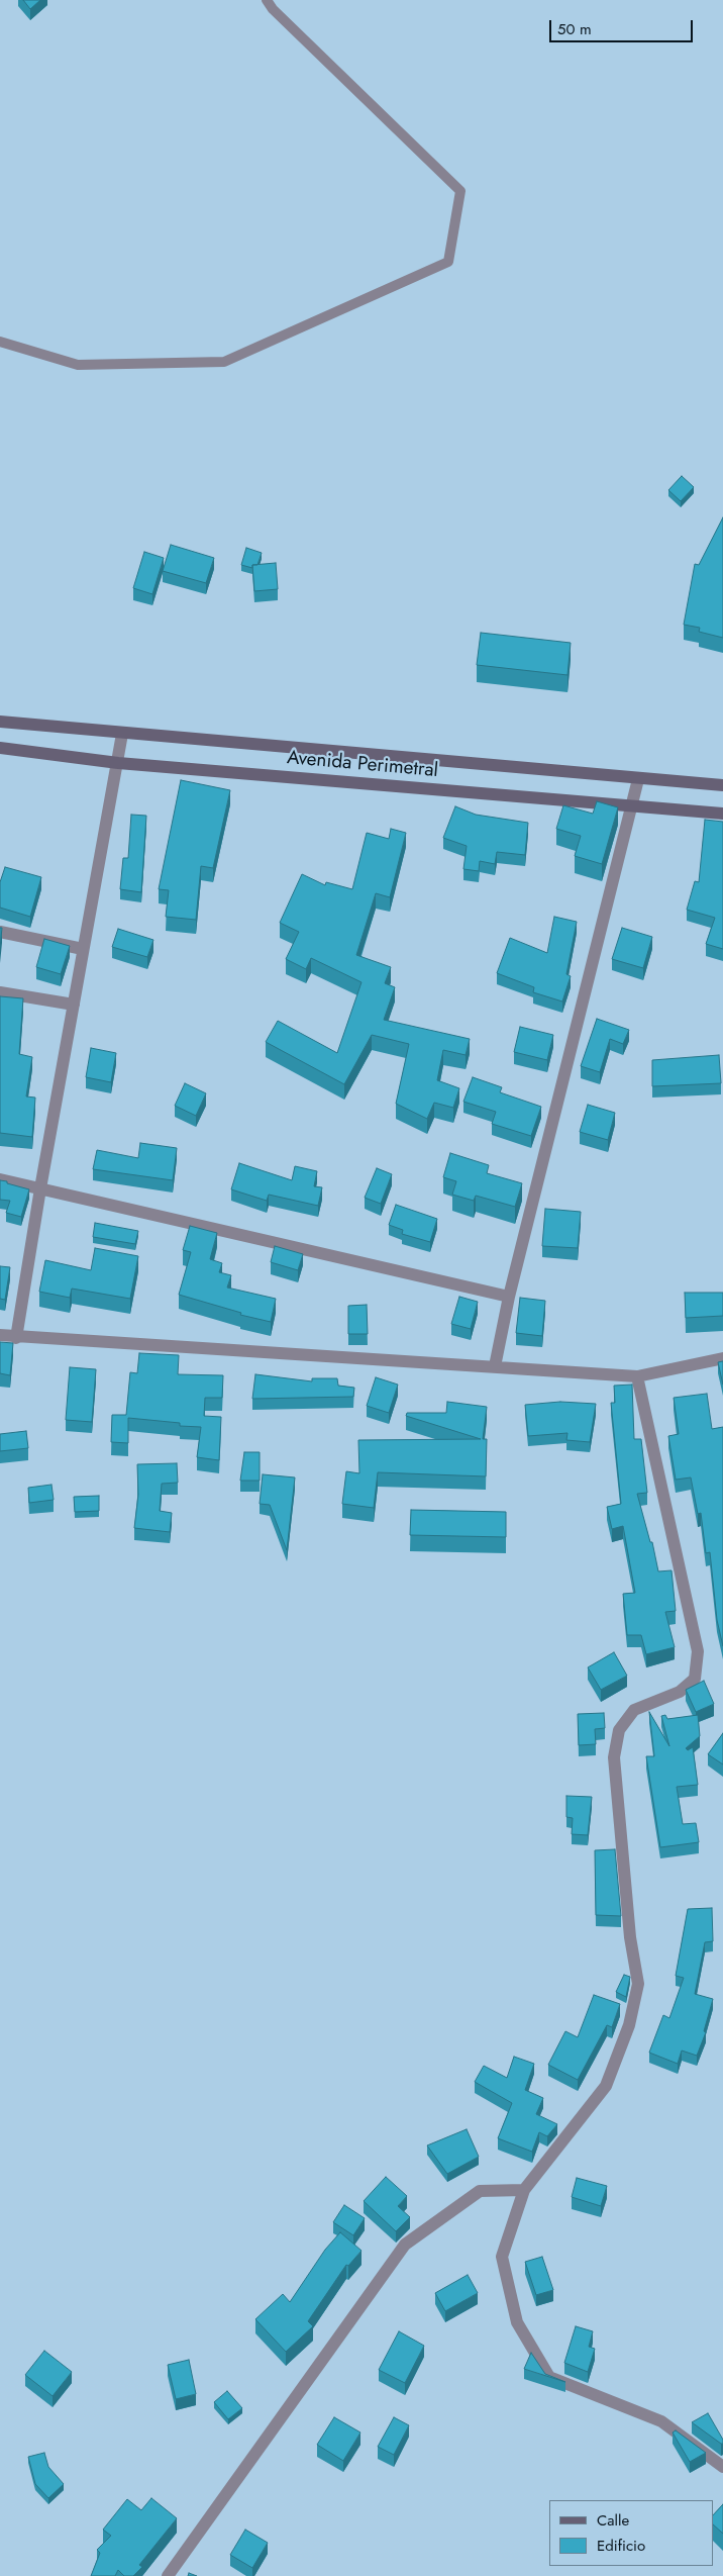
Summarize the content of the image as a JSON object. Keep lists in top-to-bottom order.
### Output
{
  "streets": {
    "main road": ["Avenida Perimetral"]
  },
  "legend": ["Calle", "Edificio"],
  "scale_bar": "50 m"
}
